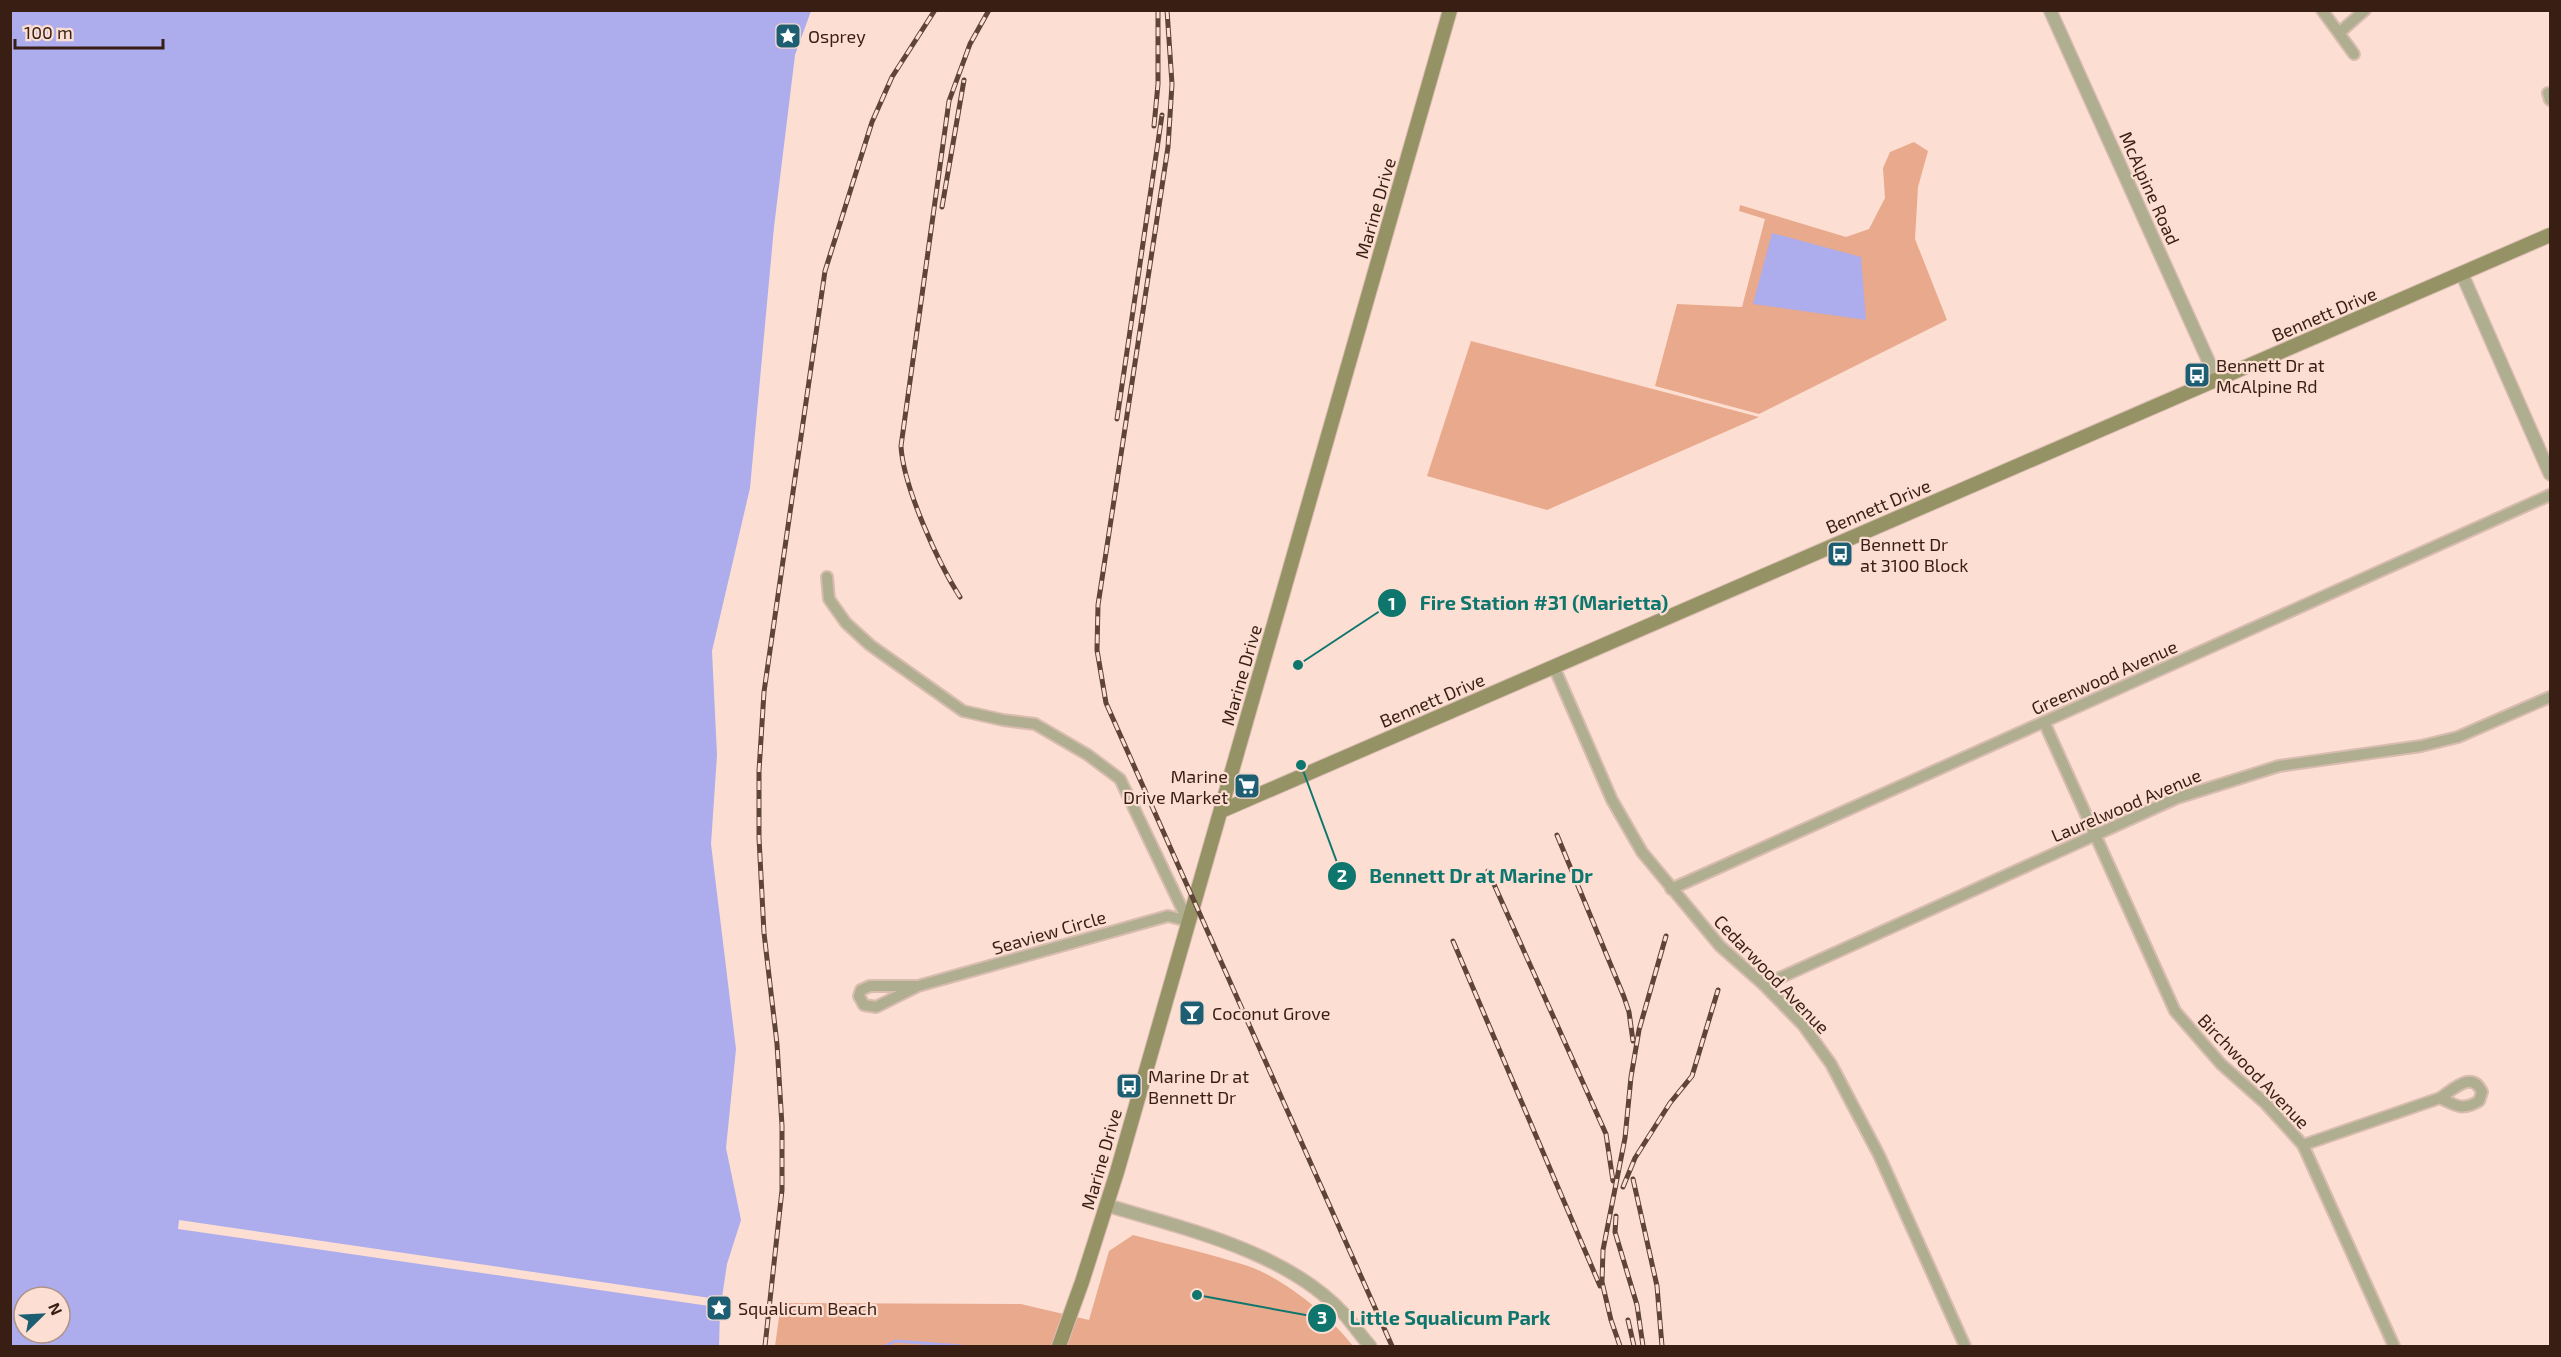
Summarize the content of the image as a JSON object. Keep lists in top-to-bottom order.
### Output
{
  "streets": {
    "main road": ["Marine Drive", "Bennett Drive"],
    "street": [
      "McAlpine Road",
      "Greenwood Avenue",
      "Laurelwood Avenue",
      "Seaview Circle",
      "Cedarwood Avenue",
      "Birchwood Avenue"
    ]
  },
  "crossings": [
    ["McAlpine Road", "Bennett Drive"],
    ["Marine Drive", "Bennett Drive"],
    ["Marine Drive", "Seaview Circle"],
    ["Bennett Drive", "Cedarwood Avenue"],
    ["Greenwood Avenue", "Cedarwood Avenue"],
    ["Greenwood Avenue", "Birchwood Avenue"],
    ["Laurelwood Avenue", "Cedarwood Avenue"],
    ["Laurelwood Avenue", "Birchwood Avenue"]
  ],
  "places": {
    "place": ["Osprey", "Squalicum Beach"],
    "bus stop": ["Bennett Dr at McAlpine Rd", "Bennett Dr at 3100 Block", "Marine Dr at Bennett Dr"],
    "other": ["Fire Station #31 (Marietta)", "Bennett Dr at Marine Dr", "Little Squalicum Park"],
    "supermarket": ["Marine Drive Market"],
    "bar": ["Coconut Grove"]
  },
  "scale_bar": "100 m",
  "north": "top right"
}
